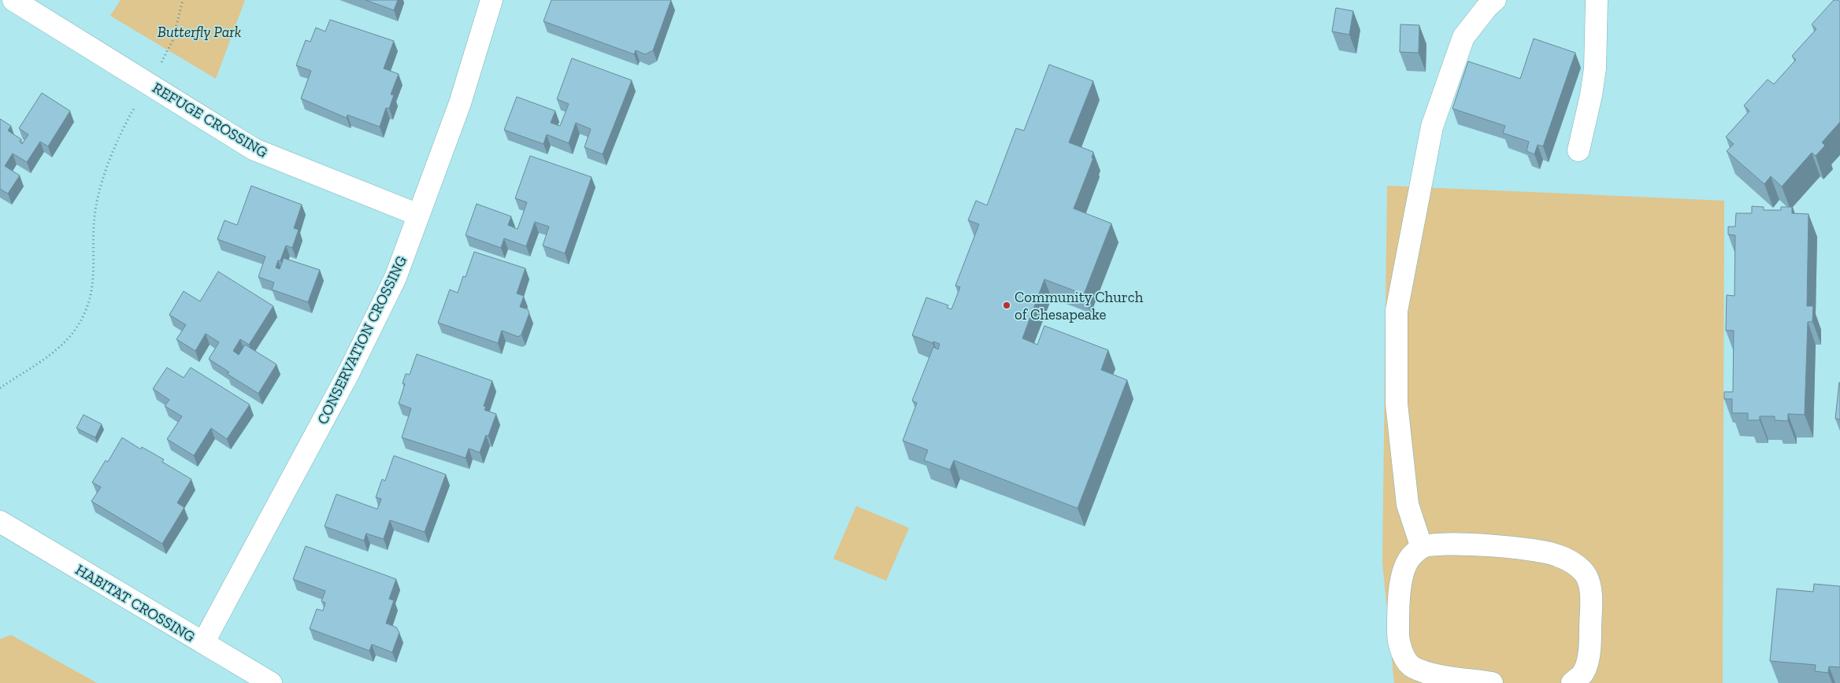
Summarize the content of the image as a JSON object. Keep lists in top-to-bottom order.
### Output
{
  "streets": {
    "street": ["REFUGE CROSSING", "CONSERVATION CROSSING", "HABITAT CROSSING"]
  },
  "crossings": [
    ["REFUGE CROSSING", "CONSERVATION CROSSING"],
    ["CONSERVATION CROSSING", "HABITAT CROSSING"]
  ],
  "parks": ["Butterfly Park"],
  "places": ["Community Church of Chesapeake"]
}
